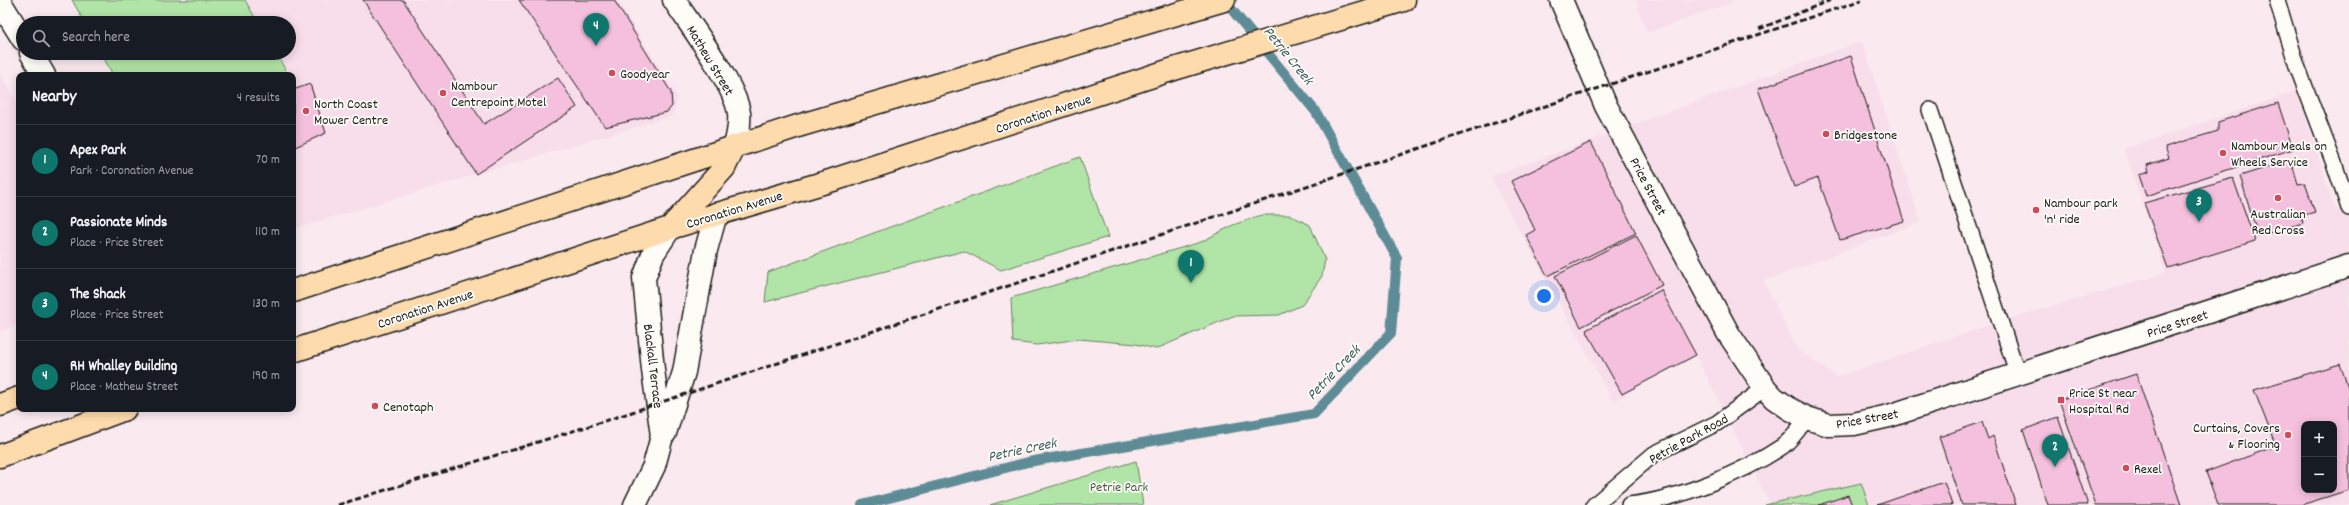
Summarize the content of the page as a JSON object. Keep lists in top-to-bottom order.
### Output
{
  "streets": {
    "main road": ["Coronation Avenue"],
    "street": ["Mathew Street", "Price Street", "Blackall Terrace"],
    "lane": ["Petrie Park Road"]
  },
  "crossings": [
    ["Coronation Avenue", "Blackall Terrace"],
    ["Price Street", "Petrie Park Road"]
  ],
  "water": ["Petrie Creek"],
  "parks": ["Petrie Park"],
  "places": {
    "other": [
      "Goodyear",
      "Nambour Centrepoint Motel",
      "North Coast Mower Centre",
      "Bridgestone",
      "Nambour Meals on Wheels Service",
      "Australian Red Cross",
      "Nambour park 'n' ride",
      "Cenotaph",
      "Curtains, Covers & Flooring",
      "Rexel"
    ],
    "transit": ["Price St near Hospital Rd"]
  },
  "page": {
    "pins": [
      "4",
      "3",
      "1",
      "2"
    ],
    "search": "Search here",
    "heading": ["Nearby", "4 results"],
    "list": [
      {
        "mark": "1",
        "name": "Apex Park",
        "note": "Park · Coronation Avenue",
        "value": "70 m"
      },
      {
        "mark": "2",
        "name": "Passionate Minds",
        "note": "Place · Price Street",
        "value": "110 m"
      },
      {
        "mark": "3",
        "name": "The Shack",
        "note": "Place · Price Street",
        "value": "130 m"
      },
      {
        "mark": "4",
        "name": "RH Whalley Building",
        "note": "Place · Mathew Street",
        "value": "190 m"
      }
    ],
    "map_buttons": ["+", "−"]
  }
}
